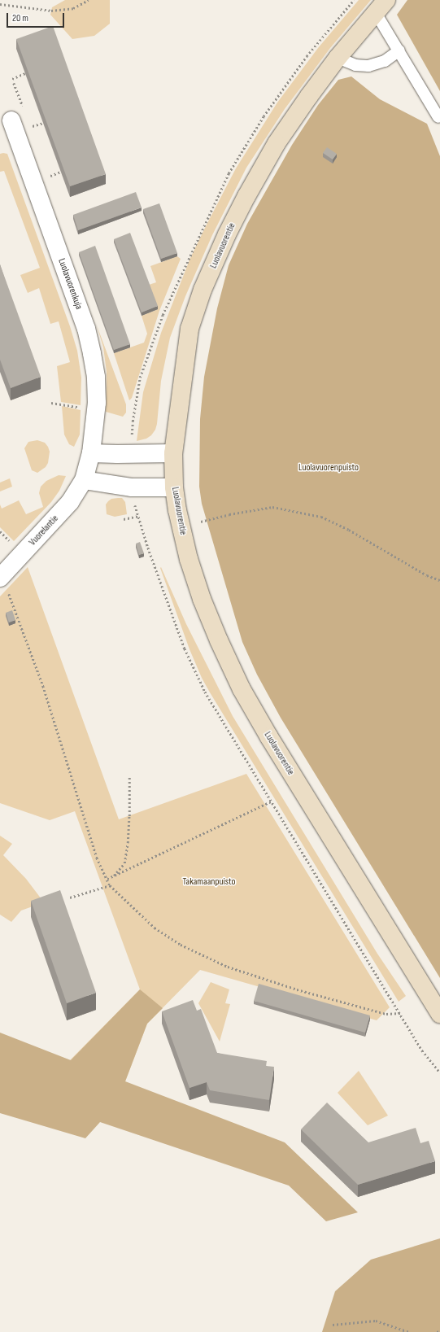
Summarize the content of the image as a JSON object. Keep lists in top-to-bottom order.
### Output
{
  "streets": {
    "street": ["Luolavuorentie", "Luolavuorenkuja", "Vuorelantie"]
  },
  "crossings": [
    ["Luolavuorenkuja", "Vuorelantie"]
  ],
  "parks": ["Luolavuorenpuisto", "Takamaanpuisto"],
  "scale_bar": "20 m"
}
